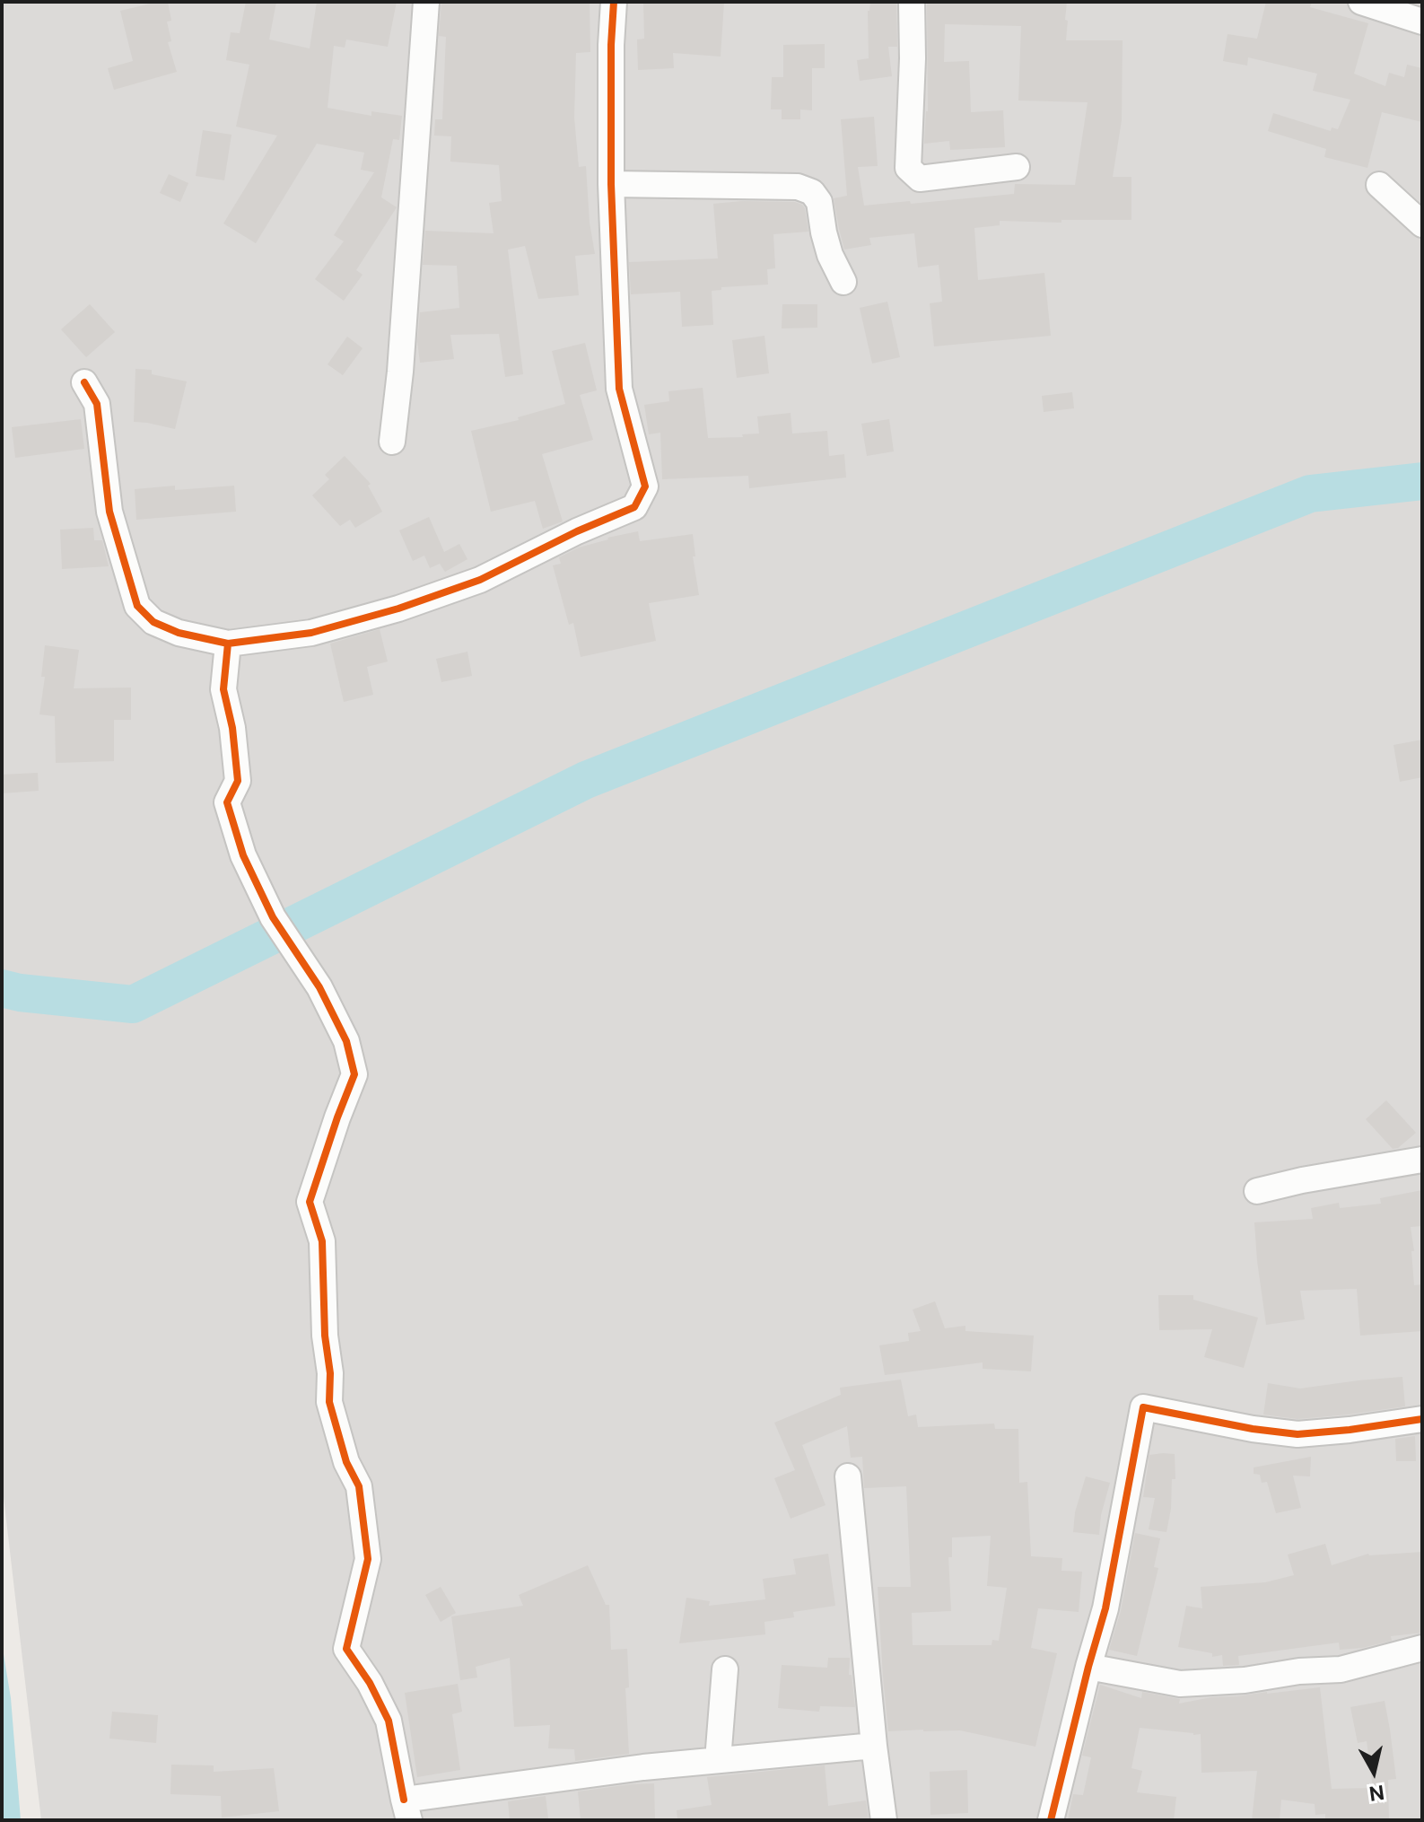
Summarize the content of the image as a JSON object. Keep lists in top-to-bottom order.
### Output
{
  "north": "bottom"
}
